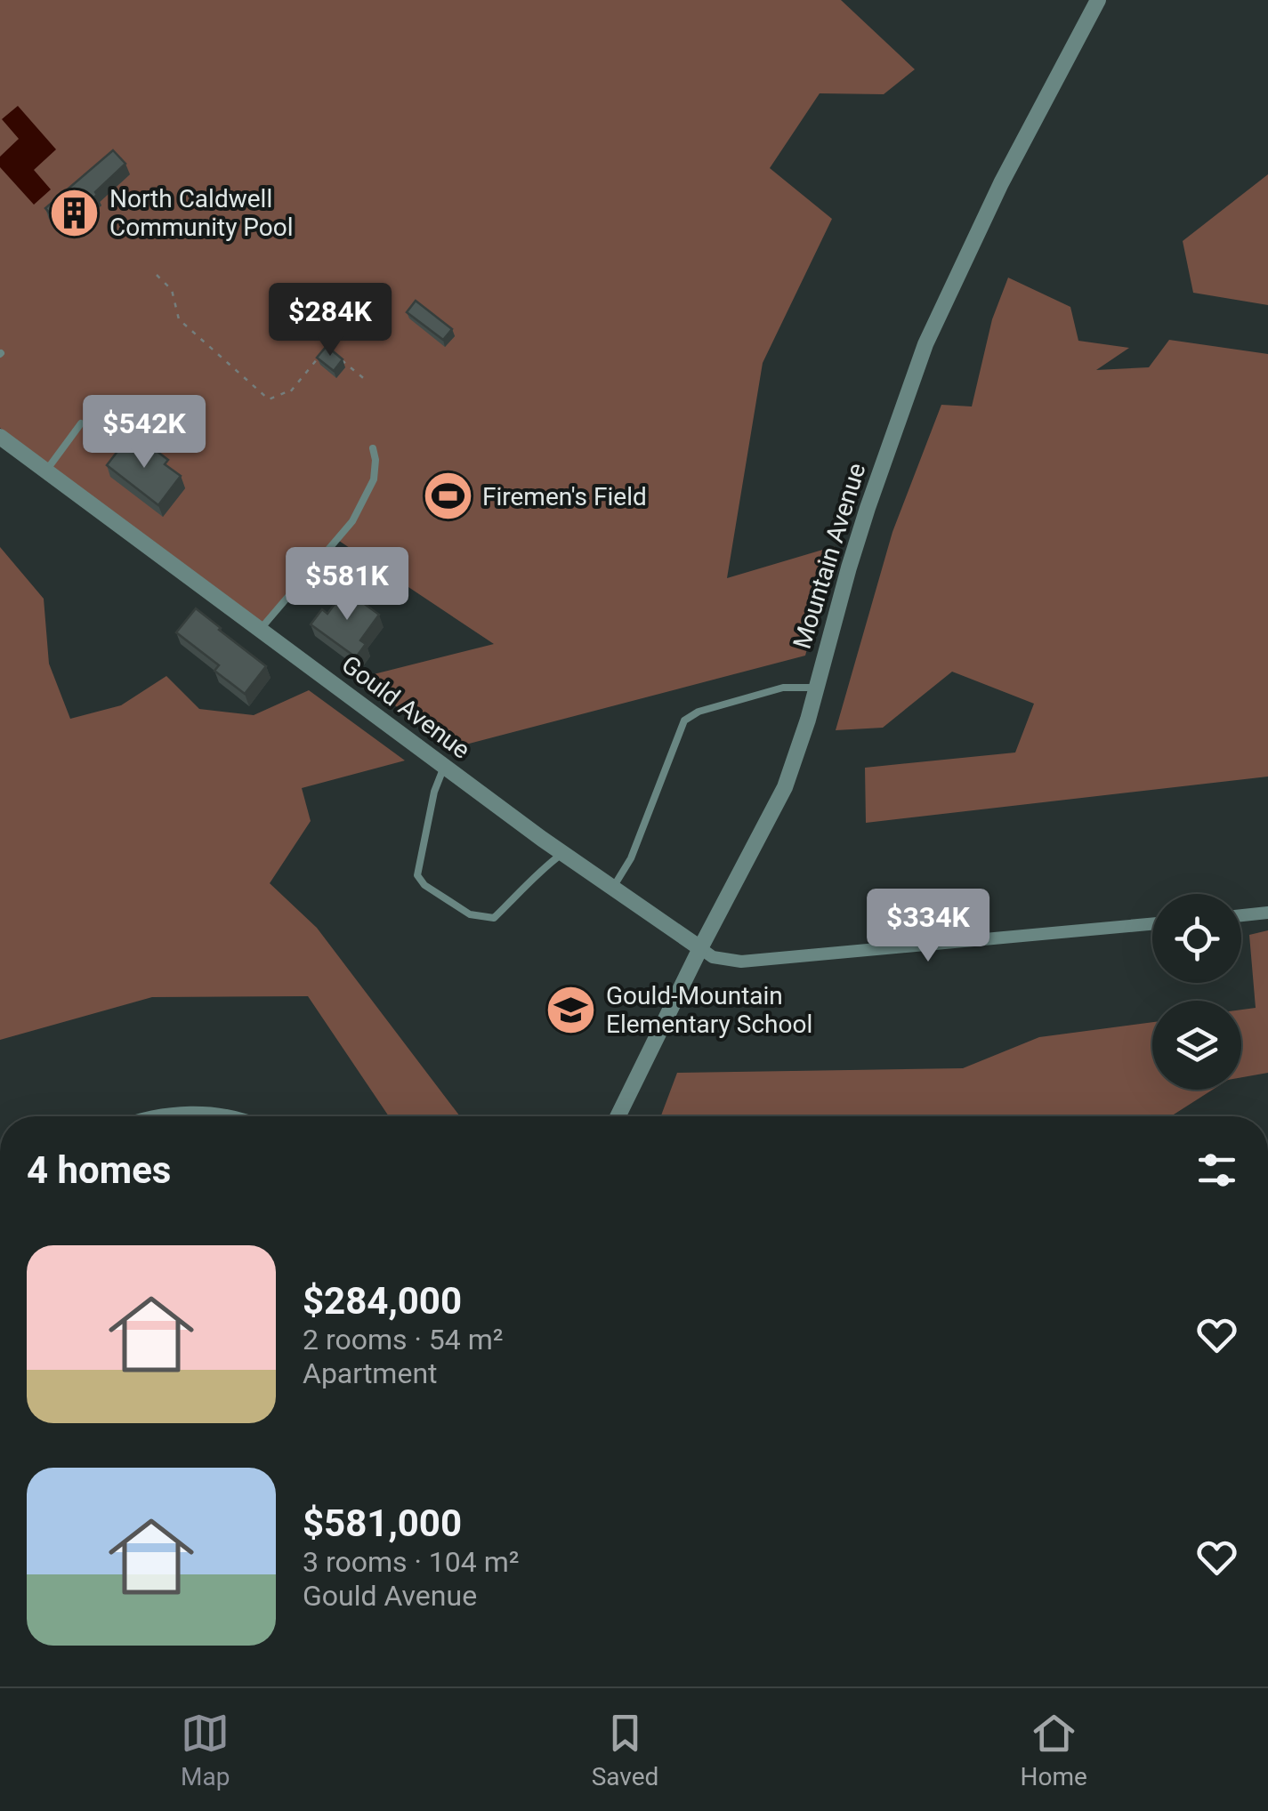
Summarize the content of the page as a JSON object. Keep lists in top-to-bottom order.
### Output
{
  "streets": {
    "street": ["Mountain Avenue", "Gould Avenue"]
  },
  "crossings": [
    ["Mountain Avenue", "Gould Avenue"]
  ],
  "places": {
    "building": ["North Caldwell Community Pool"],
    "sports": ["Firemen's Field"],
    "school or university": ["Gould-Mountain Elementary School"]
  },
  "page": {
    "price": [
      "$284K",
      "$542K",
      "$581K",
      "$334K"
    ],
    "heading": "4 homes",
    "list": [
      {
        "name": "$284,000",
        "note": "2 rooms · 54 m² · Apartment"
      },
      {
        "name": "$581,000",
        "note": "3 rooms · 104 m² · Gould Avenue"
      }
    ],
    "tabs": ["Map", "Saved", "Home"]
  }
}
